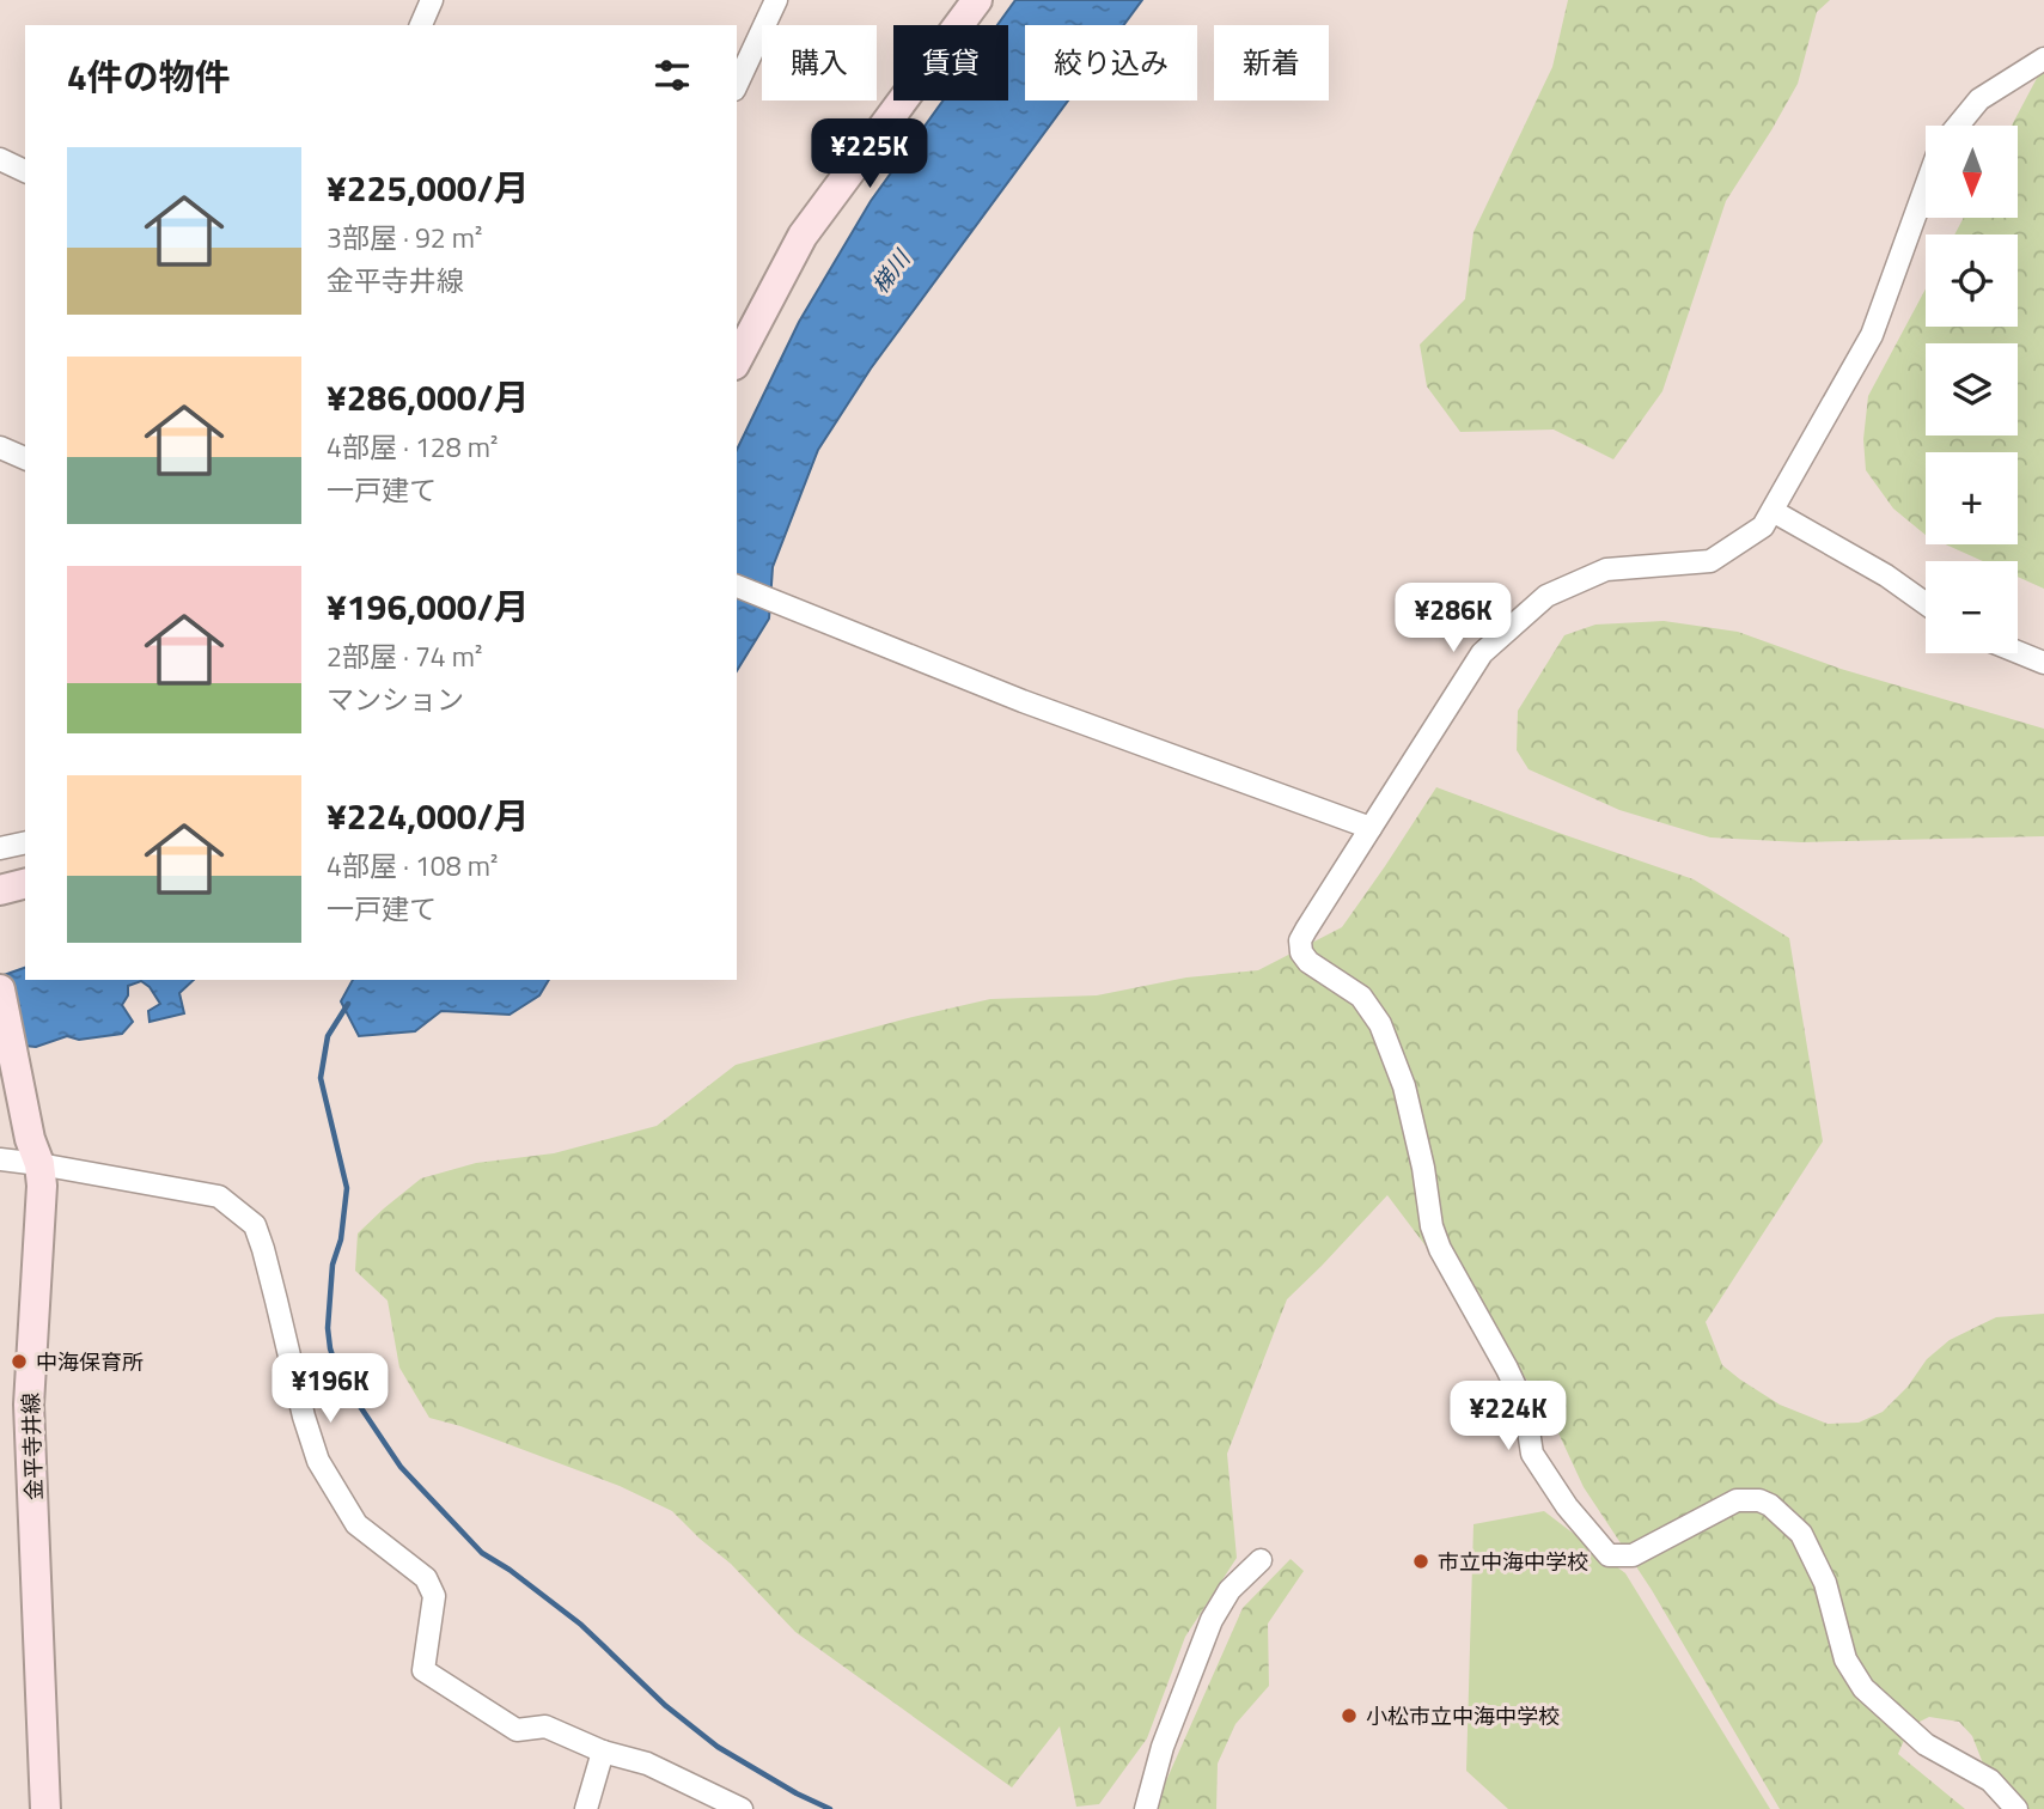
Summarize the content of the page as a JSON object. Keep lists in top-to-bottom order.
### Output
{
  "streets": {
    "main road": ["金平寺井線"]
  },
  "water": ["梯川"],
  "places": ["中海保育所", "市立中海中学校", "小松市立中海中学校"],
  "north": "bottom",
  "page": {
    "chip": [
      "購入",
      "賃貸",
      "絞り込み",
      "新着"
    ],
    "heading": "4件の物件",
    "price": [
      "¥225K",
      "¥286K",
      "¥196K",
      "¥224K"
    ],
    "map_buttons": ["+", "−"],
    "list": [
      {
        "name": "¥225,000/月",
        "note": "3部屋 · 92 m² · 金平寺井線"
      },
      {
        "name": "¥286,000/月",
        "note": "4部屋 · 128 m² · 一戸建て"
      },
      {
        "name": "¥196,000/月",
        "note": "2部屋 · 74 m² · マンション"
      },
      {
        "name": "¥224,000/月",
        "note": "4部屋 · 108 m² · 一戸建て"
      }
    ]
  }
}
